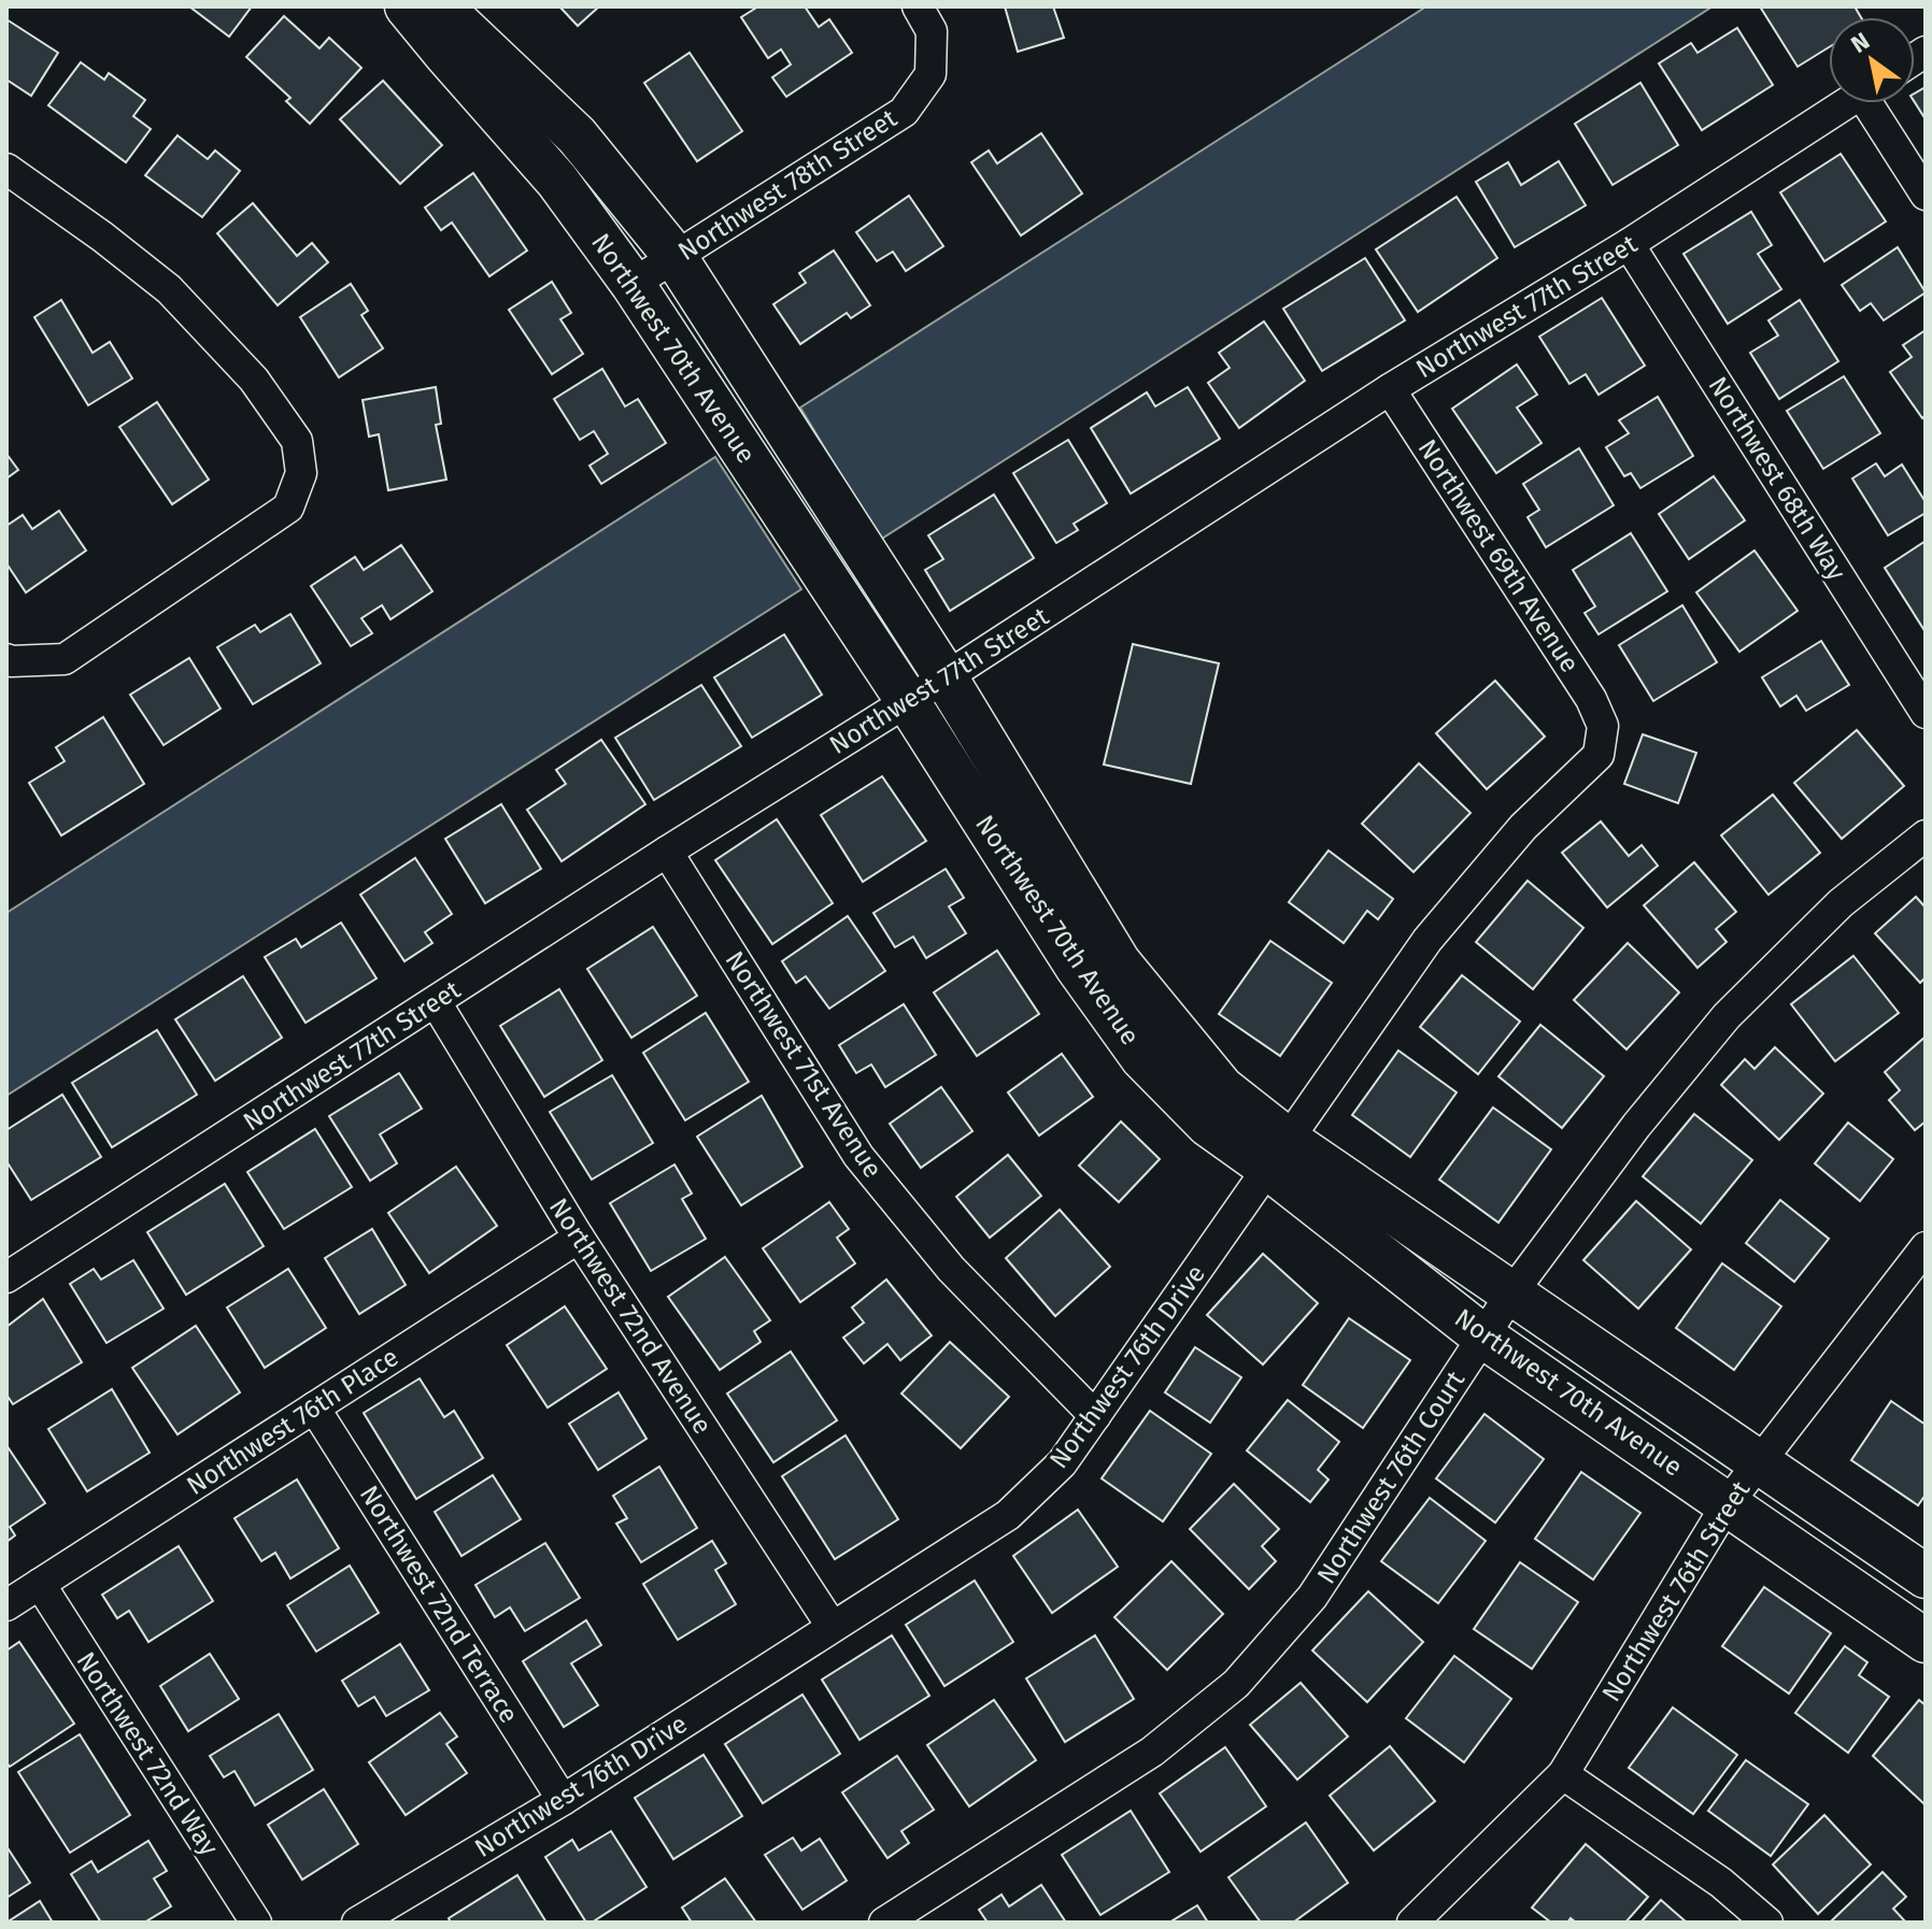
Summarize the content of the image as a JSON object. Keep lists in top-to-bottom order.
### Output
{
  "streets": {
    "street": [
      "Northwest 78th Street",
      "Northwest 77th Street",
      "Northwest 70th Avenue",
      "Northwest 68th Way",
      "Northwest 69th Avenue",
      "Northwest 71st Avenue",
      "Northwest 72nd Avenue",
      "Northwest 76th Drive",
      "Northwest 76th Place",
      "Northwest 76th Court",
      "Northwest 76th Street",
      "Northwest 72nd Terrace",
      "Northwest 72nd Way"
    ]
  },
  "crossings": [
    ["Northwest 78th Street", "Northwest 70th Avenue"],
    ["Northwest 77th Street", "Northwest 70th Avenue"],
    ["Northwest 77th Street", "Northwest 68th Way"],
    ["Northwest 77th Street", "Northwest 69th Avenue"],
    ["Northwest 77th Street", "Northwest 71st Avenue"],
    ["Northwest 77th Street", "Northwest 72nd Avenue"],
    ["Northwest 70th Avenue", "Northwest 76th Drive"],
    ["Northwest 70th Avenue", "Northwest 76th Court"],
    ["Northwest 70th Avenue", "Northwest 76th Street"],
    ["Northwest 69th Avenue", "Northwest 76th Drive"],
    ["Northwest 71st Avenue", "Northwest 76th Drive"],
    ["Northwest 72nd Avenue", "Northwest 76th Drive"],
    ["Northwest 72nd Avenue", "Northwest 76th Place"],
    ["Northwest 76th Drive", "Northwest 72nd Terrace"],
    ["Northwest 76th Place", "Northwest 72nd Terrace"],
    ["Northwest 76th Place", "Northwest 72nd Way"]
  ],
  "north": "top left"
}
